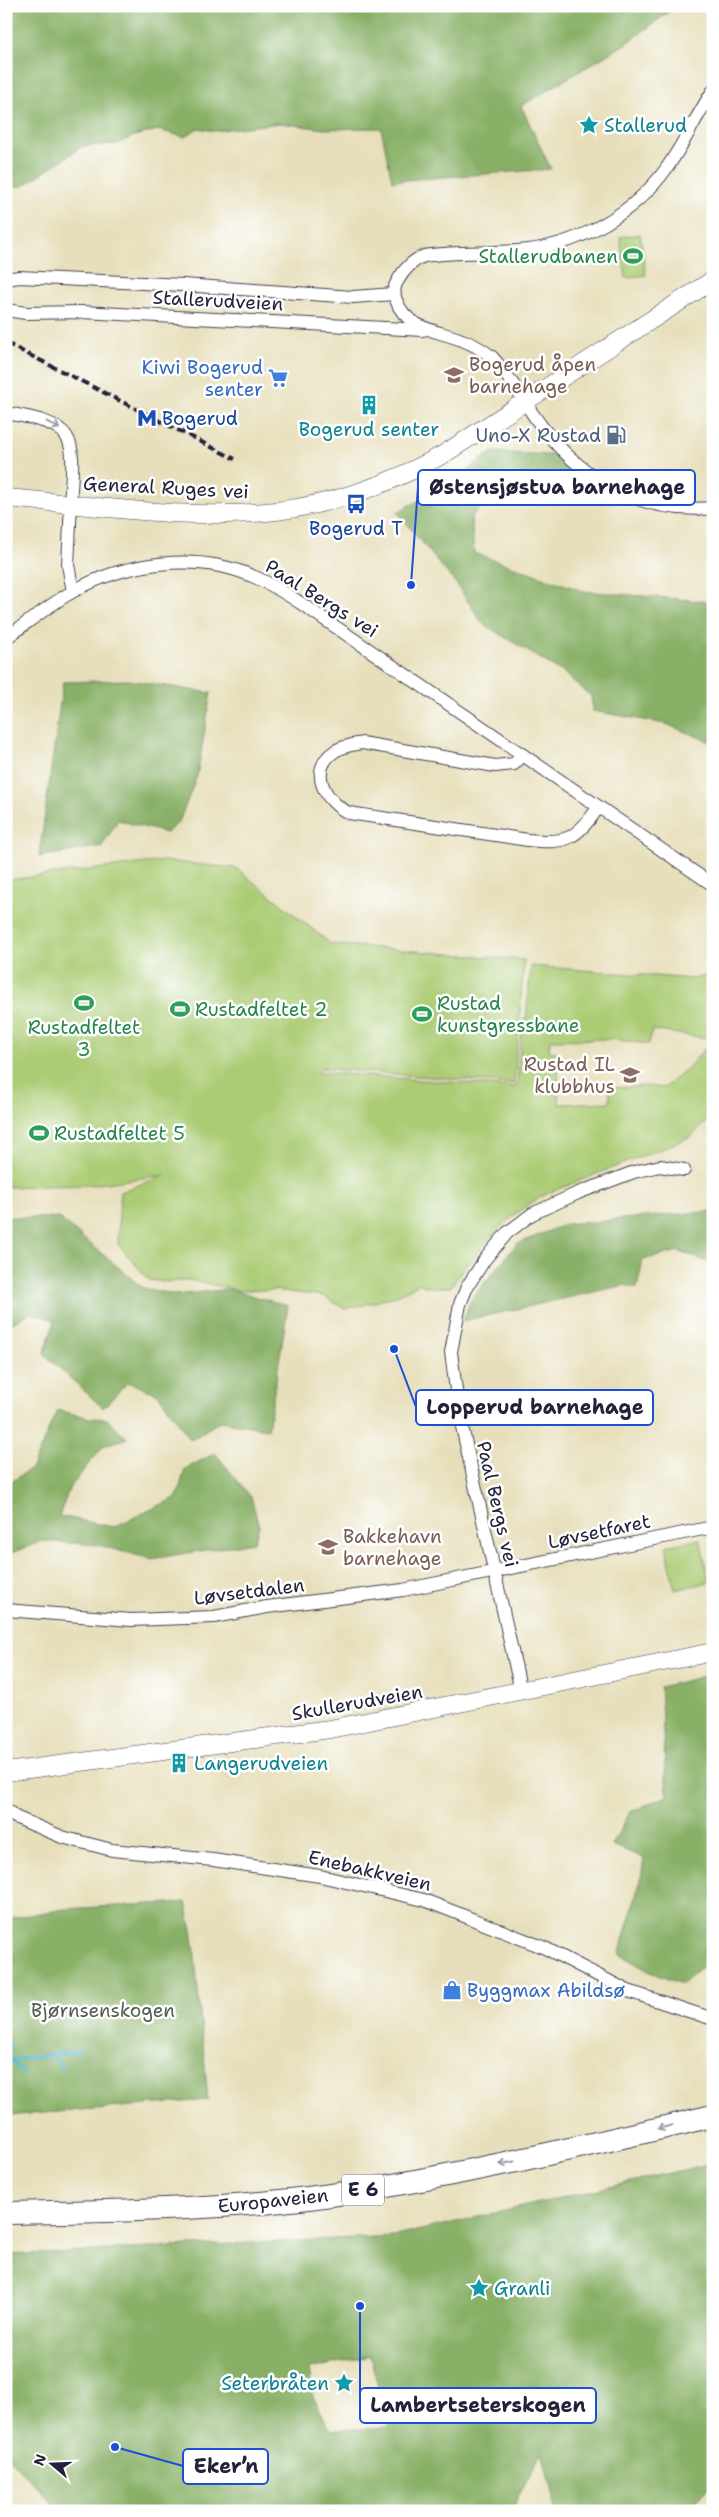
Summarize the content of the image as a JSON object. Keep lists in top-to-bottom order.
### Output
{
  "streets": {
    "highway": ["E 6", "Europaveien"],
    "main road": ["General Ruges vei", "Skullerudveien"],
    "street": [
      "Stallerudveien",
      "Paal Bergs vei",
      "Løvsetfaret",
      "Løvsetdalen",
      "Enebakkveien"
    ]
  },
  "crossings": [
    ["Stallerudveien", "General Ruges vei"],
    ["Paal Bergs vei", "Løvsetfaret"],
    ["Paal Bergs vei", "Løvsetdalen"],
    ["Paal Bergs vei", "Skullerudveien"],
    ["Løvsetfaret", "Løvsetdalen"]
  ],
  "parks": ["Bjørnsenskogen"],
  "places": {
    "place": ["Stallerud", "Granli", "Seterbråten"],
    "sports": [
      "Stallerudbanen",
      "Rustadfeltet 3",
      "Rustadfeltet 2",
      "Rustad kunstgressbane",
      "Rustadfeltet 5"
    ],
    "school or university": ["Bogerud åpen barnehage", "Rustad IL klubbhus", "Bakkehavn barnehage"],
    "supermarket": ["Kiwi Bogerud senter"],
    "building": ["Bogerud senter", "Langerudveien"],
    "metro station": ["Bogerud"],
    "fuel station": ["Uno-X Rustad"],
    "bus stop": ["Bogerud T"],
    "other": [
      "Østensjøstua barnehage",
      "Lopperud barnehage",
      "Lambertseterskogen",
      "Eker’n"
    ],
    "shop": ["Byggmax Abildsø"]
  },
  "north": "left"
}
